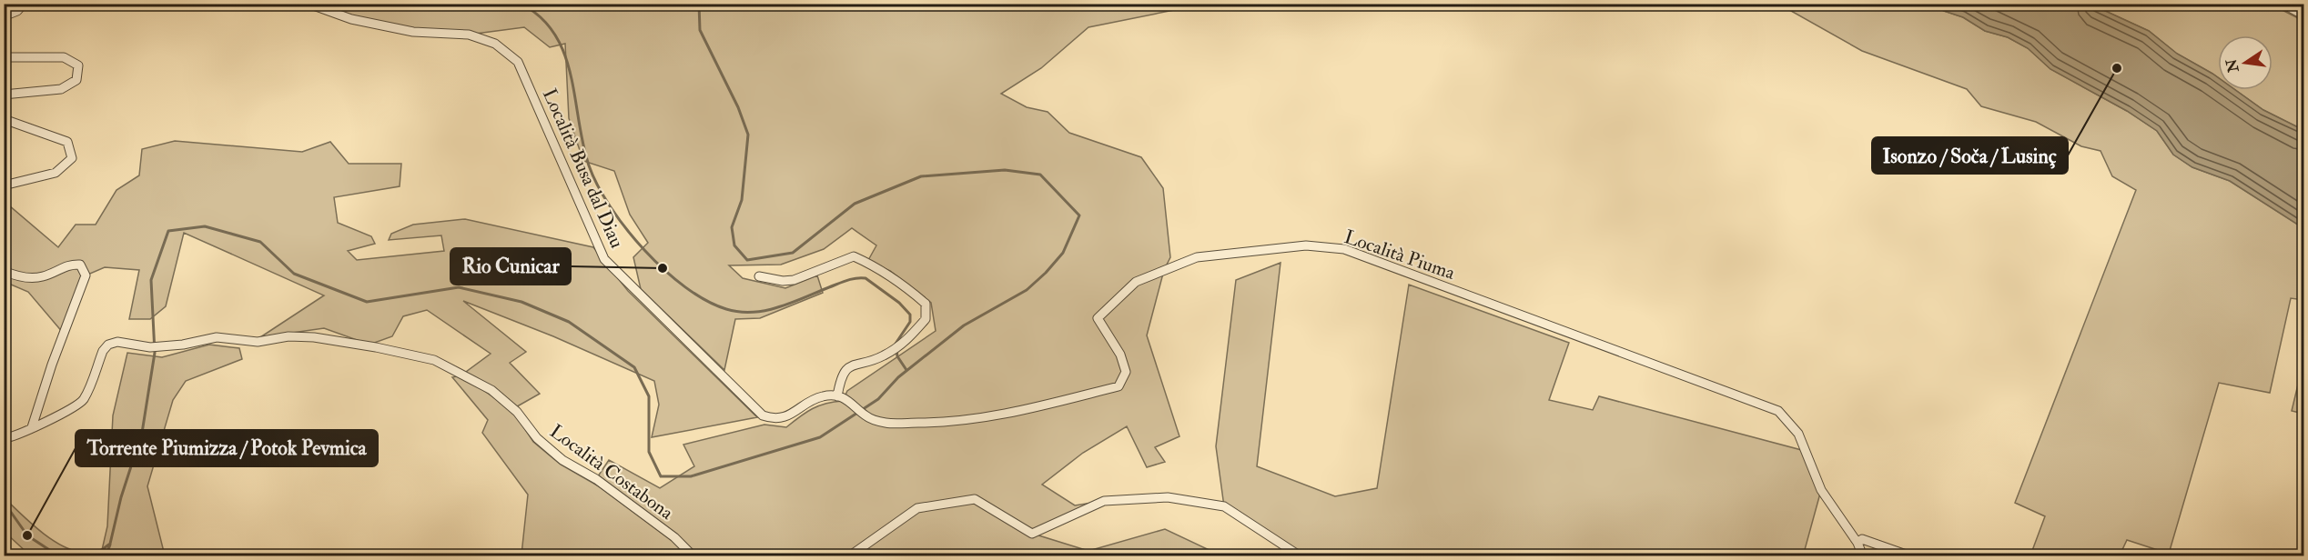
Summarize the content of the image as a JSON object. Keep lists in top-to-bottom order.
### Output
{
  "streets": {
    "street": ["Località Busa dal Diau", "Località Piuma", "Località Costabona"]
  },
  "crossings": [
    ["Località Busa dal Diau", "Località Piuma"]
  ],
  "places": ["Isonzo / Soča / Lusinç", "Rio Cunicar", "Torrente Piumizza / Potok Pevmica"],
  "north": "left"
}
